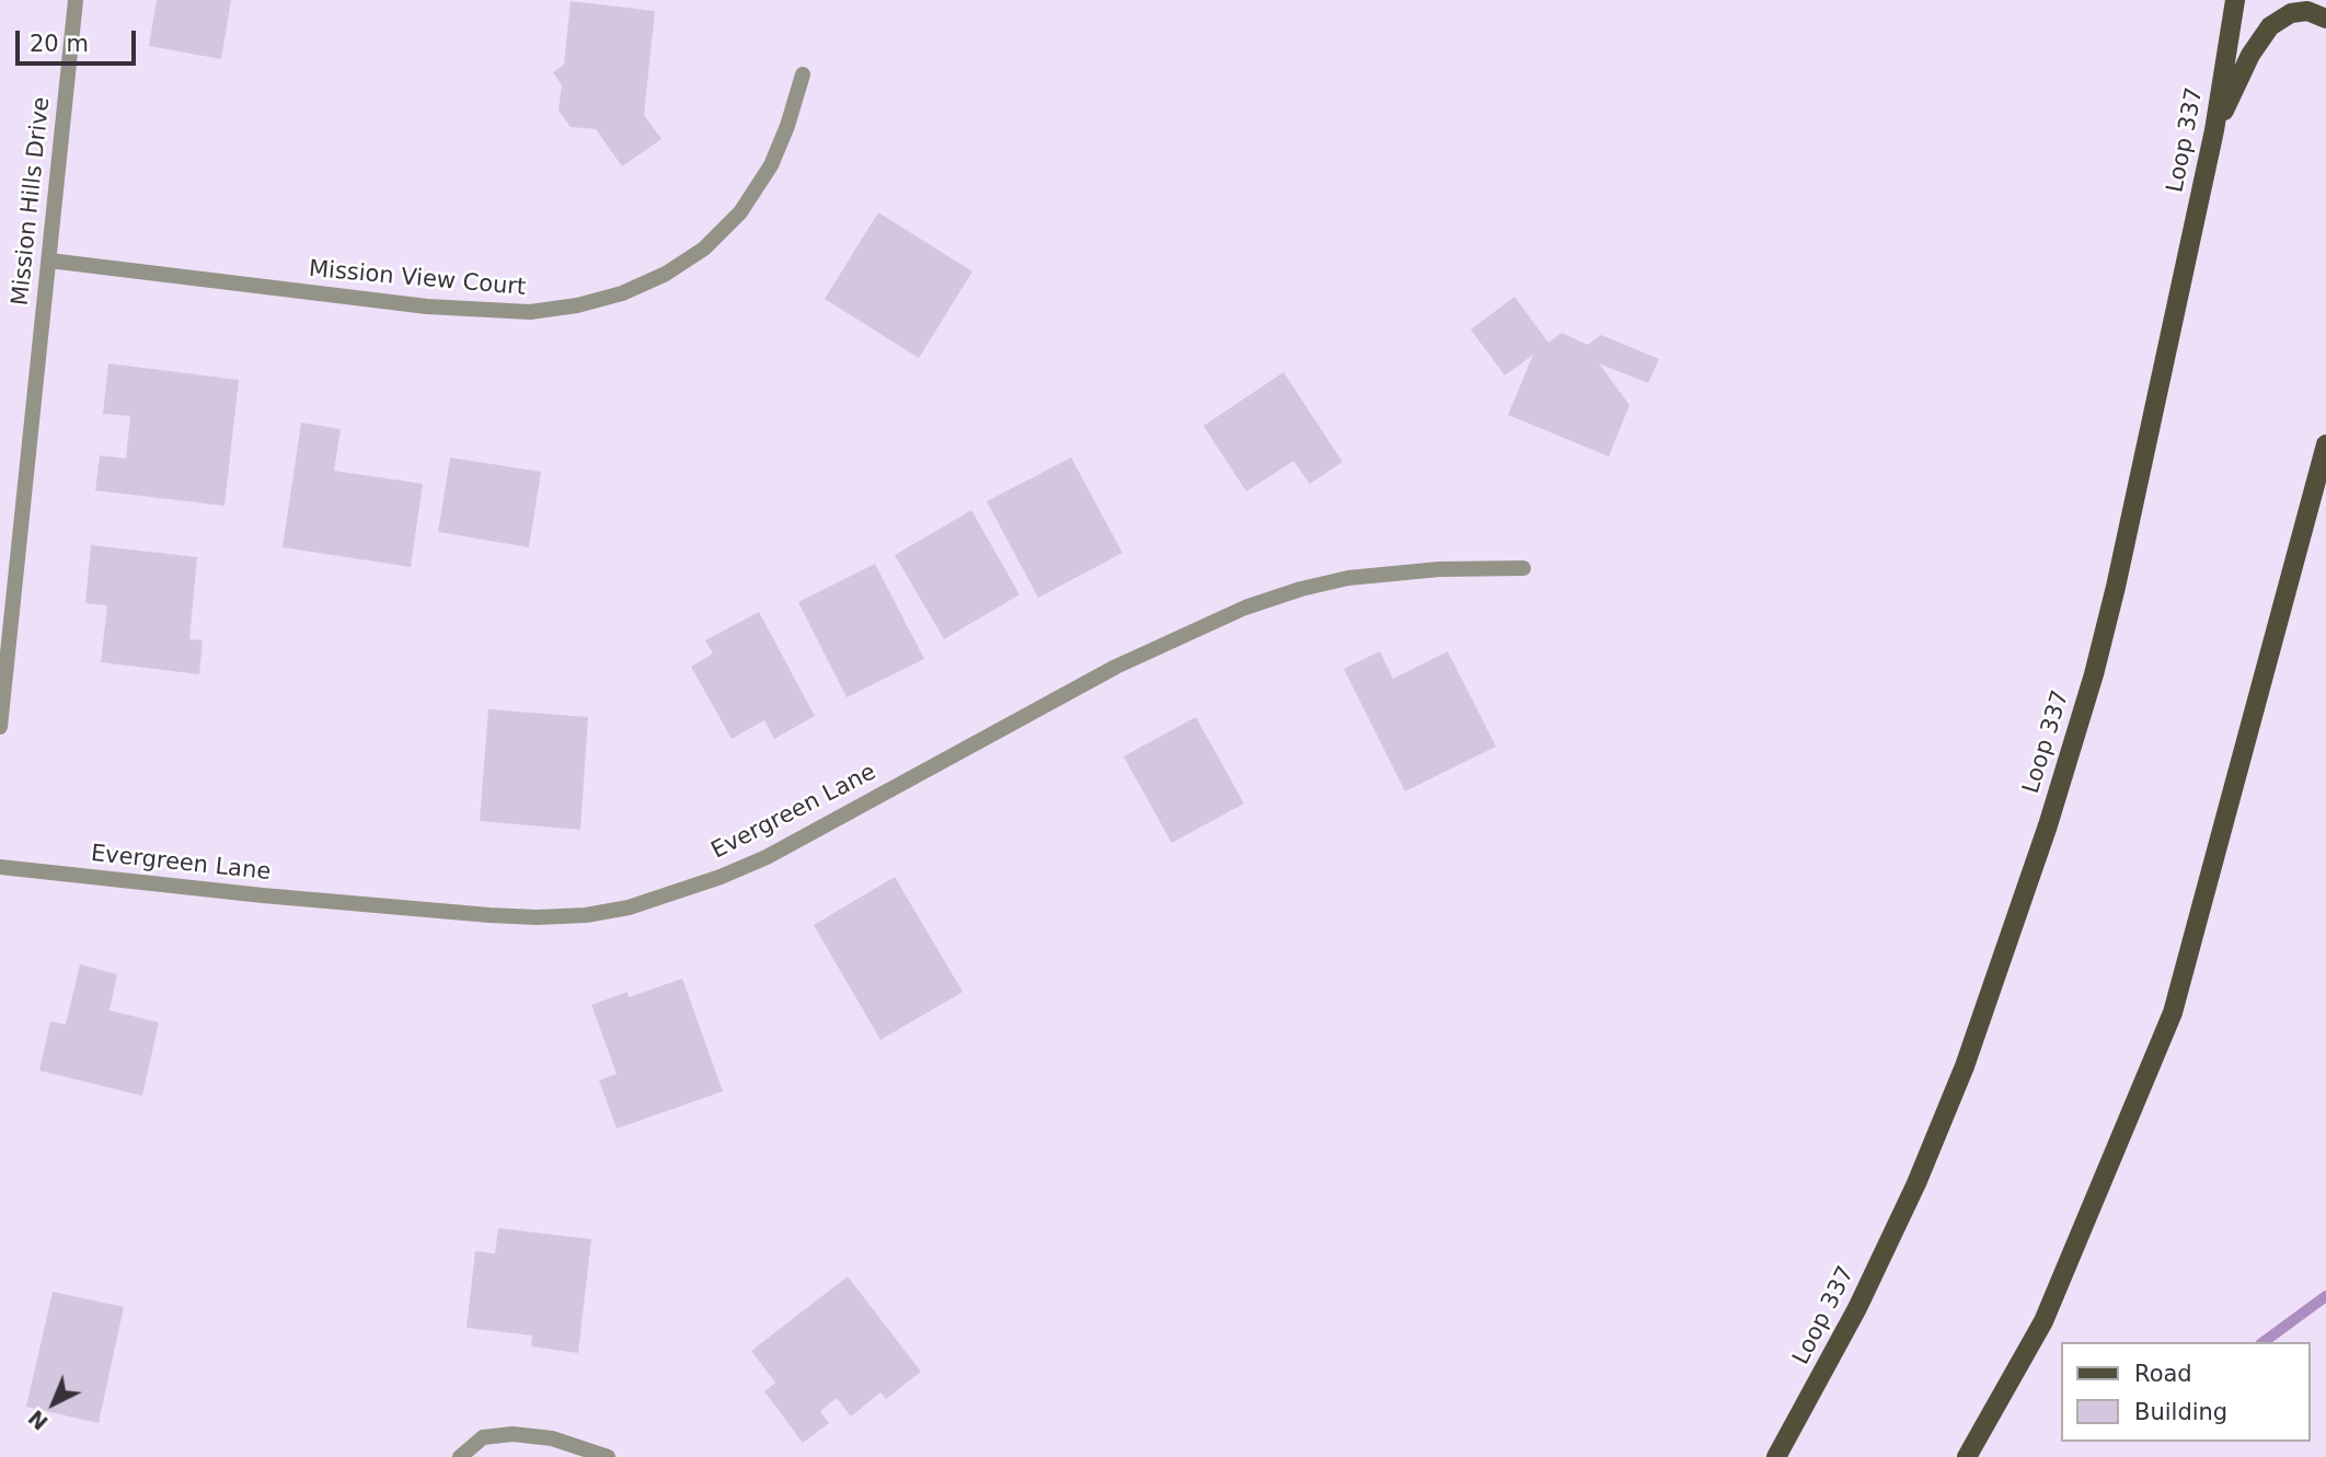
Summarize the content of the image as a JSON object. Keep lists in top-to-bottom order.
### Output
{
  "streets": {
    "main road": ["Loop 337"],
    "street": ["Mission Hills Drive", "Mission View Court", "Evergreen Lane"]
  },
  "crossings": [
    ["Mission Hills Drive", "Mission View Court"]
  ],
  "legend": ["Road", "Building"],
  "scale_bar": "20 m",
  "north": "bottom left"
}
